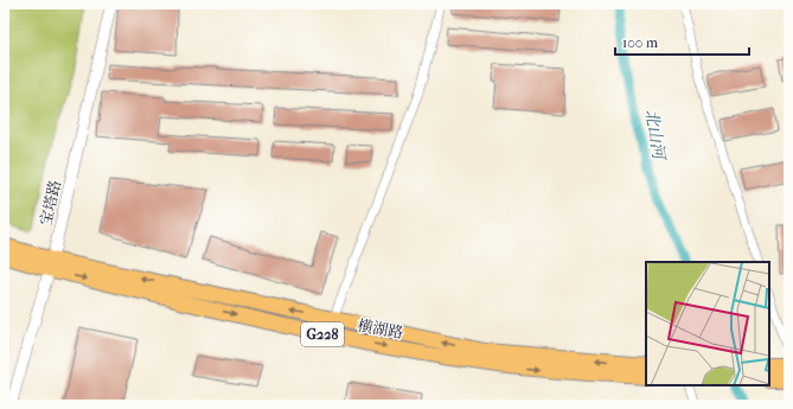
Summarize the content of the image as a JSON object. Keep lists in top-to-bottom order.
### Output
{
  "streets": {
    "highway": ["横湖路", "G228"],
    "street": ["宝塔路"]
  },
  "crossings": [
    ["宝塔路", "横湖路"]
  ],
  "water": ["北山河"],
  "scale_bar": "100 m"
}
